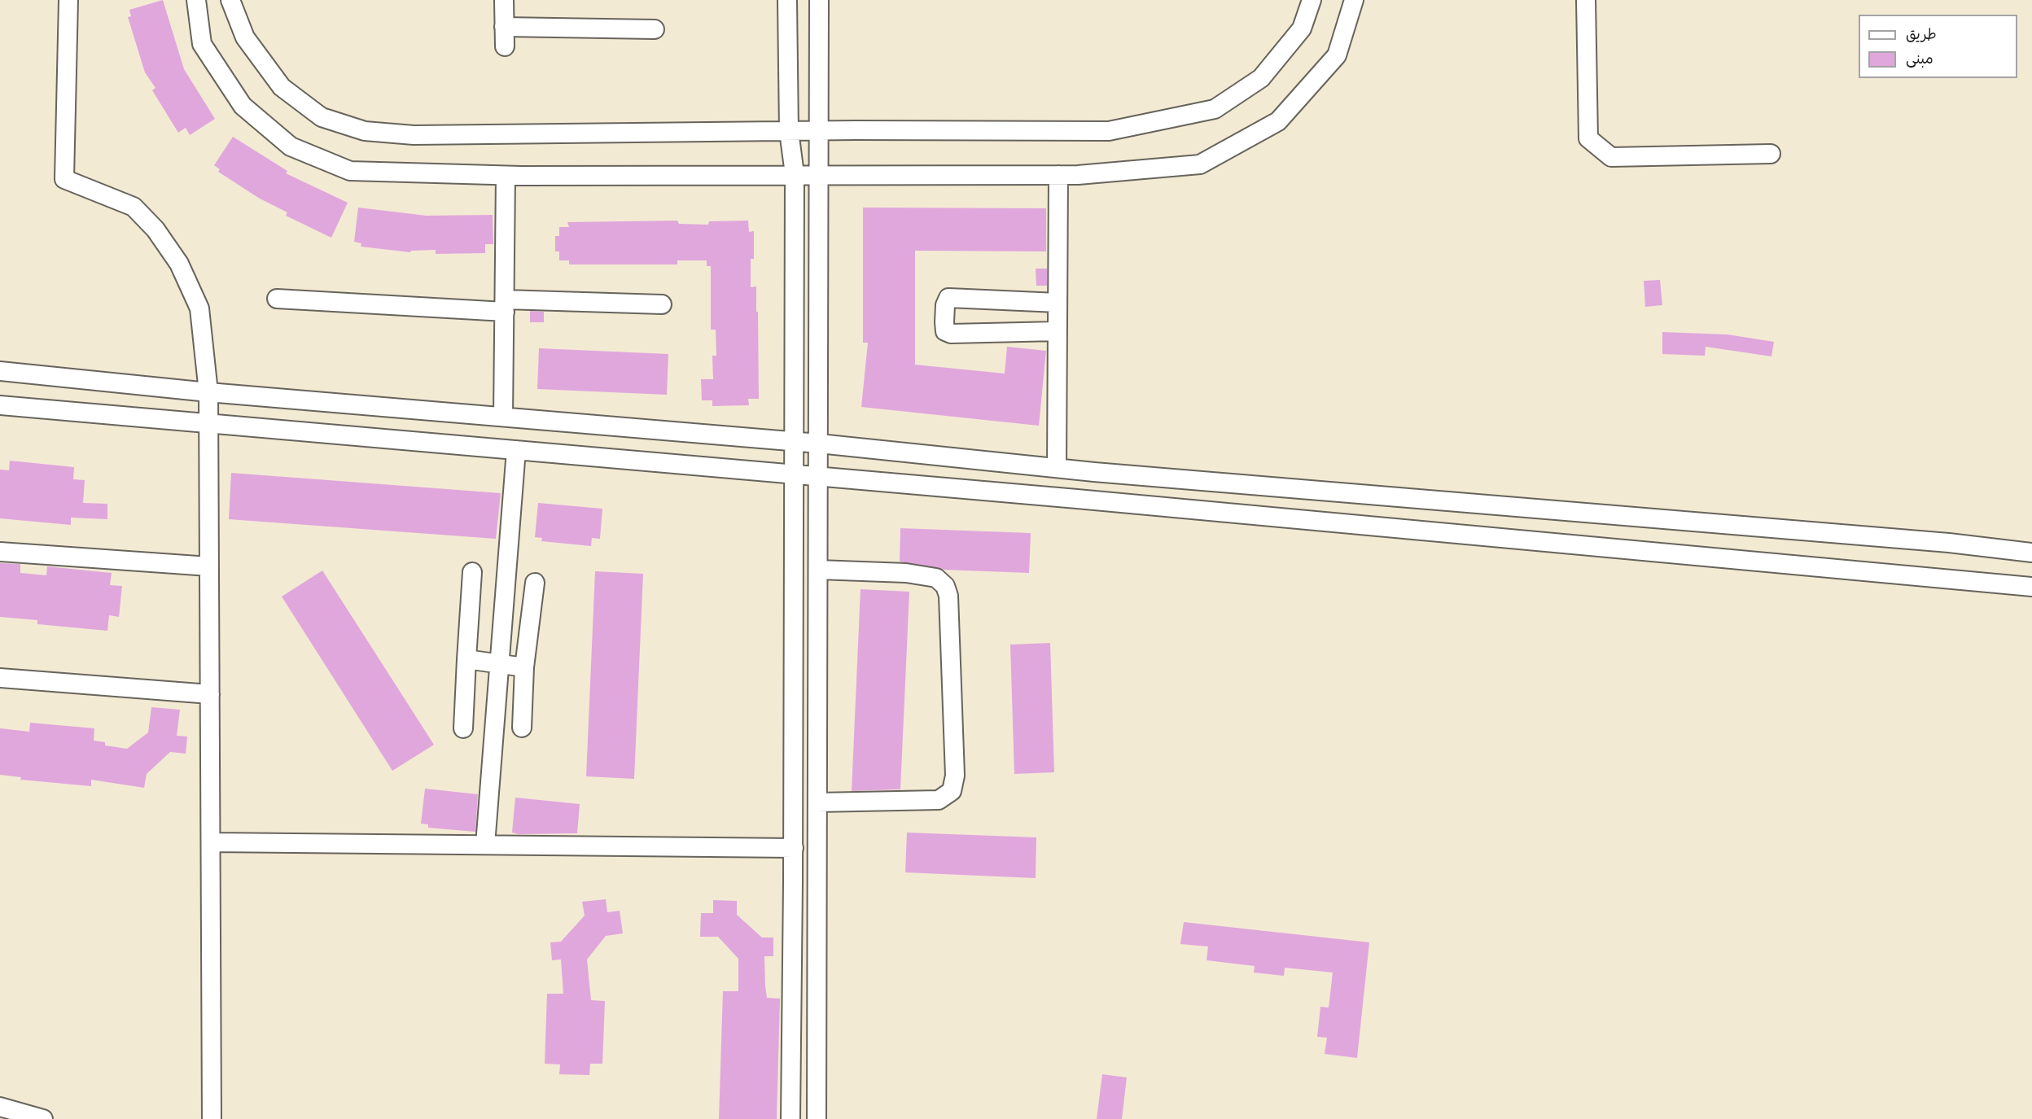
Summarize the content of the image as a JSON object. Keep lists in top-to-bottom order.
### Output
{
  "legend": ["طريق", "مبنى"]
}
